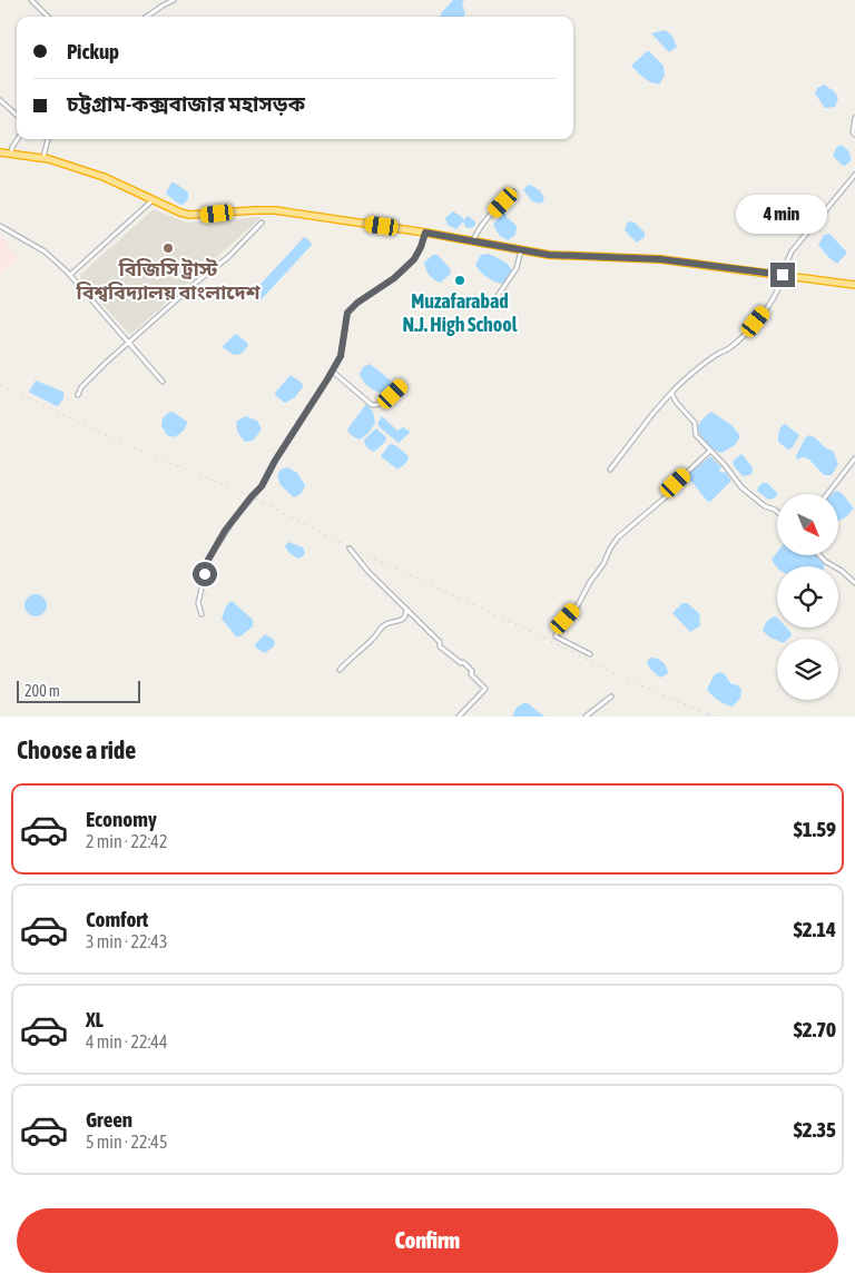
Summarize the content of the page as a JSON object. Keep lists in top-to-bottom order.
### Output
{
  "places": ["বিজিসি ট্রাস্ট বিশ্ববিদ্যালয় বাংলাদেশ", "Muzafarabad N.J. High School"],
  "scale_bar": "200 m",
  "north": "bottom right",
  "page": {
    "banner": ["Pickup", "চট্টগ্রাম-কক্সবাজার মহাসড়ক"],
    "bubble": "4 min",
    "scale": "200 m",
    "heading": "Choose a ride",
    "list": [
      {
        "name": "Economy",
        "note": "2 min · 22:42",
        "value": "$1.59"
      },
      {
        "name": "Comfort",
        "note": "3 min · 22:43",
        "value": "$2.14"
      },
      {
        "name": "XL",
        "note": "4 min · 22:44",
        "value": "$2.70"
      },
      {
        "name": "Green",
        "note": "5 min · 22:45",
        "value": "$2.35"
      }
    ],
    "buttons": "Confirm"
  }
}
